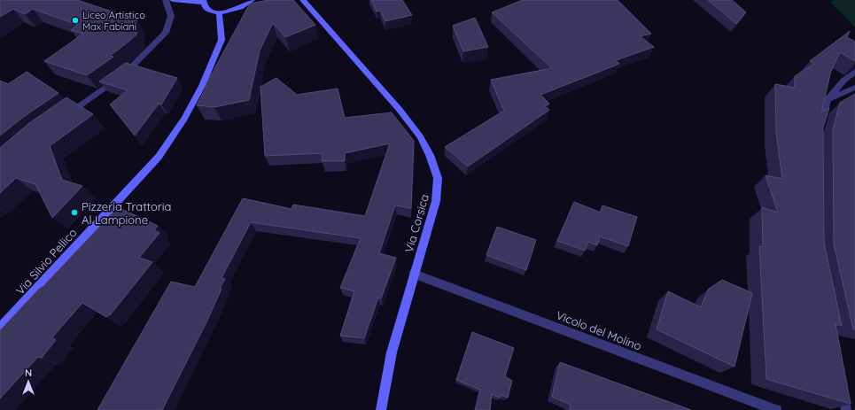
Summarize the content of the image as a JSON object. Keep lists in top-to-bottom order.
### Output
{
  "streets": {
    "main road": ["Via Corsica", "Via Silvio Pellico"],
    "street": ["Vicolo del Molino"]
  },
  "crossings": [
    ["Via Corsica", "Vicolo del Molino"]
  ],
  "places": ["Liceo Artistico Max Fabiani", "Pizzeria Trattoria Al Lampione"],
  "north": "top"
}
